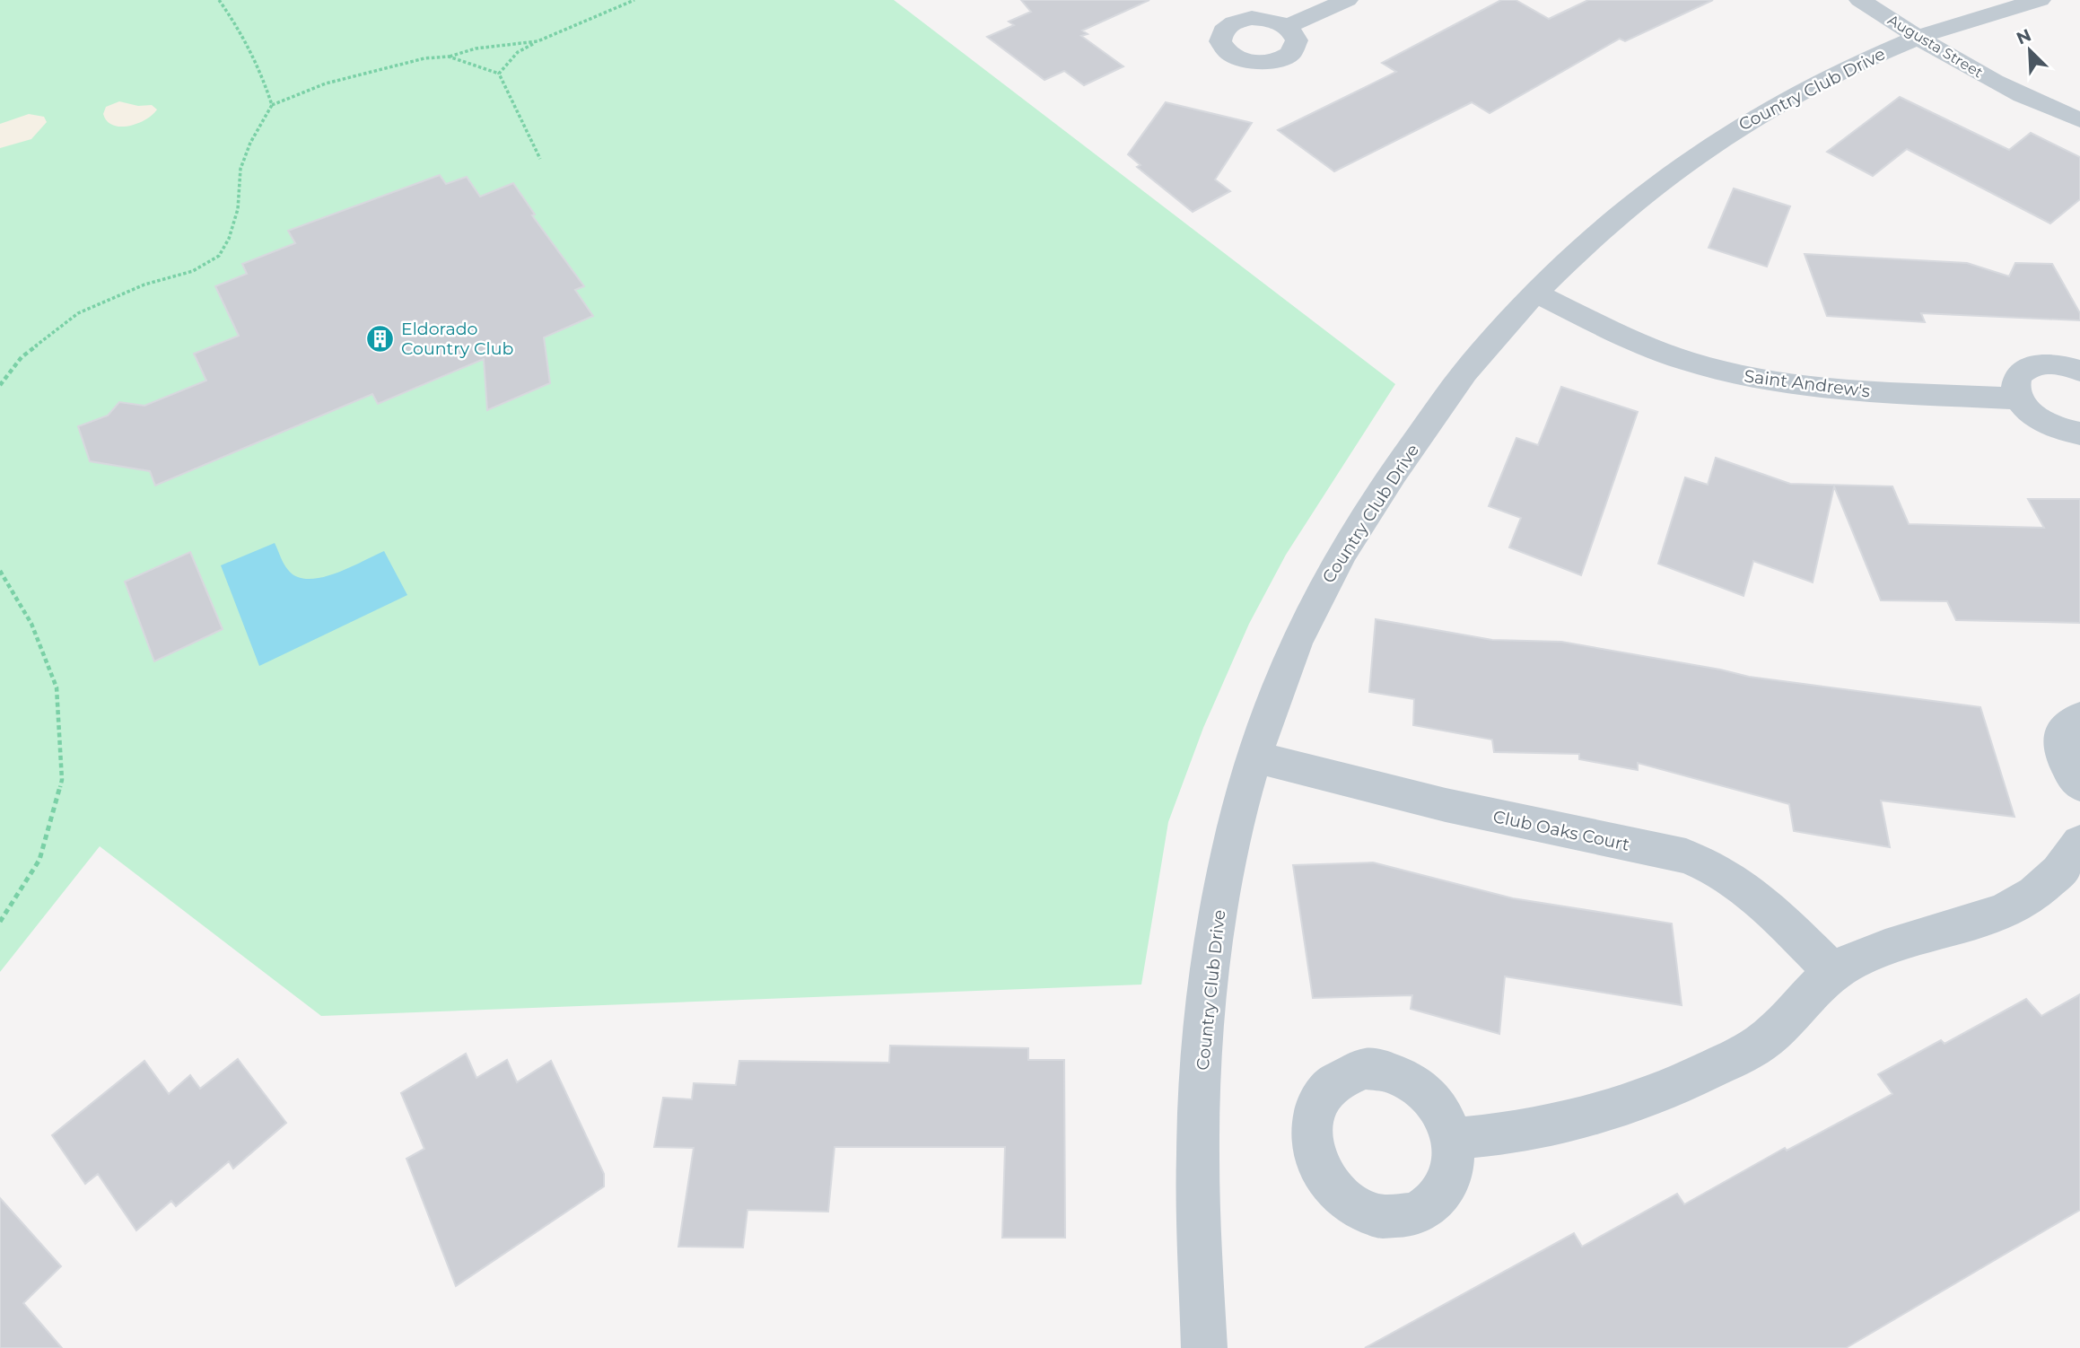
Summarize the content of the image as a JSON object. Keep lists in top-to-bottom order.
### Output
{
  "streets": {
    "street": [
      "Augusta Street",
      "Country Club Drive",
      "Saint Andrew's",
      "Club Oaks Court"
    ]
  },
  "crossings": [
    ["Augusta Street", "Country Club Drive"],
    ["Country Club Drive", "Saint Andrew's"],
    ["Country Club Drive", "Club Oaks Court"]
  ],
  "places": {
    "building": ["Eldorado Country Club"]
  },
  "north": "top left"
}
